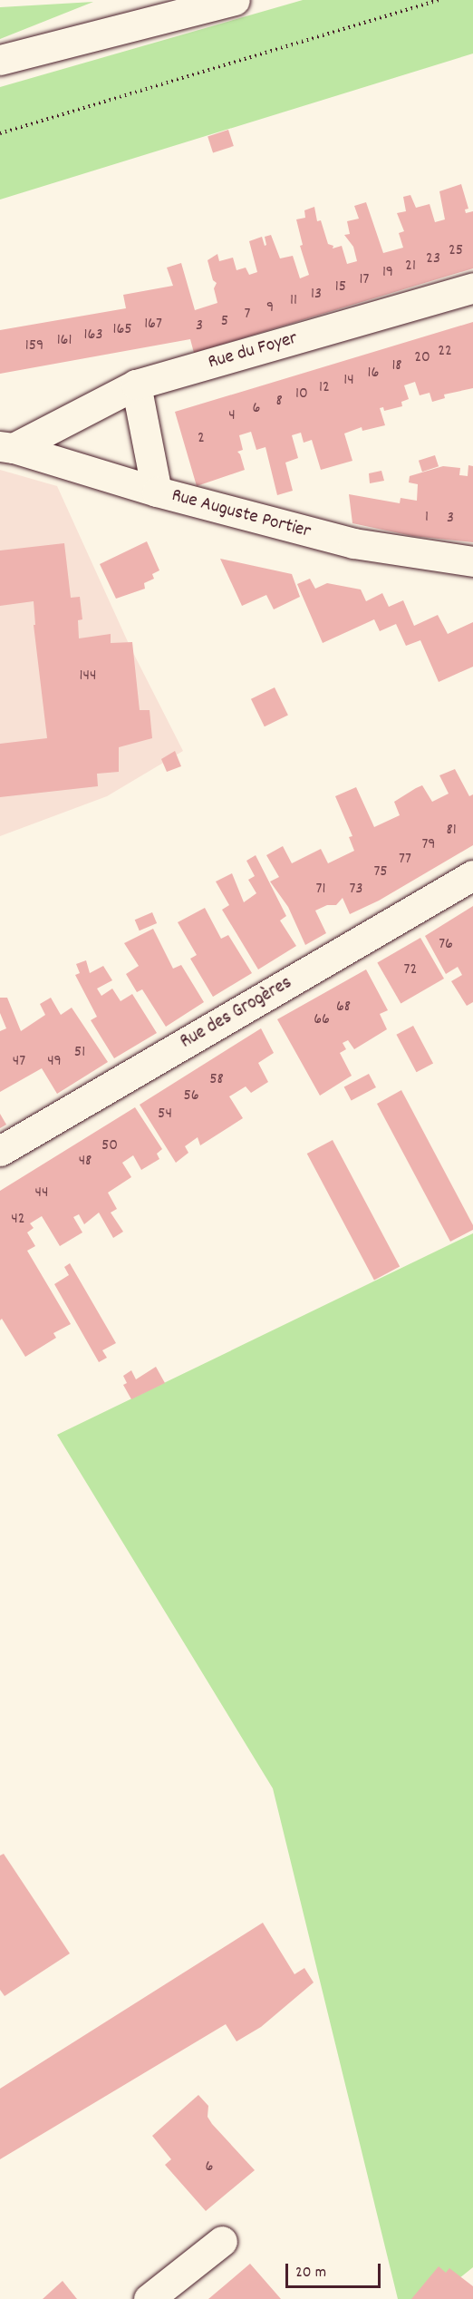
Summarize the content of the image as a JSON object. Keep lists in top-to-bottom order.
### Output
{
  "streets": {
    "main road": ["Rue du Foyer", "Rue Auguste Portier", "Rue des Grogères"]
  },
  "crossings": [
    ["Rue du Foyer", "Rue Auguste Portier"]
  ],
  "house_numbers": [
    "25",
    "23",
    "21",
    "19",
    "17",
    "15",
    "13",
    "11",
    "9",
    "7",
    "5",
    "167",
    "3",
    "165",
    "163",
    "161",
    "159",
    "22",
    "20",
    "18",
    "16",
    "14",
    "12",
    "10",
    "8",
    "6",
    "4",
    "2",
    "1",
    "3",
    "144",
    "81",
    "79",
    "77",
    "75",
    "71",
    "73",
    "76",
    "72",
    "68",
    "66",
    "51",
    "47",
    "49",
    "58",
    "56",
    "54",
    "50",
    "48",
    "44",
    "42",
    "6"
  ],
  "scale_bar": "20 m"
}
